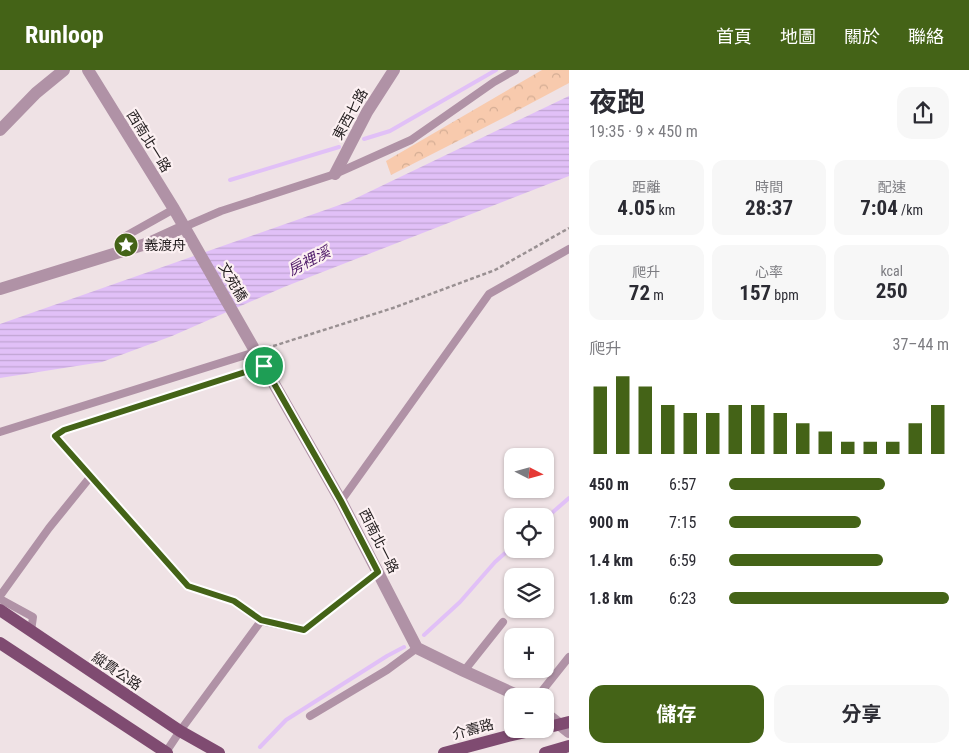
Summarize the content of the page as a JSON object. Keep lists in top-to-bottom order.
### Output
{
  "streets": {
    "main road": ["縱貫公路", "介壽路"],
    "street": ["東西七路", "西南北一路", "文苑橋"]
  },
  "crossings": [
    ["西南北一路", "文苑橋"]
  ],
  "water": ["房裡溪"],
  "places": {
    "place": ["義渡舟"]
  },
  "north": "right",
  "page": {
    "header": "Runloop",
    "nav": [
      "首頁",
      "地圖",
      "關於",
      "聯絡"
    ],
    "heading": ["夜跑", "19:35 · 9 × 450 m"],
    "stats": [
      ["距離", "4.05 km"],
      ["時間", "28:37"],
      ["配速", "7:04 /km"],
      ["爬升", "72 m"],
      ["心率", "157 bpm"],
      ["kcal", "250"]
    ],
    "chart": ["爬升", "37–44 m"],
    "map_buttons": ["+", "−"],
    "list": [
      {
        "name": "450 m",
        "note": "6:57"
      },
      {
        "name": "900 m",
        "note": "7:15"
      },
      {
        "name": "1.4 km",
        "note": "6:59"
      },
      {
        "name": "1.8 km",
        "note": "6:23"
      }
    ],
    "buttons": ["儲存", "分享"]
  }
}
